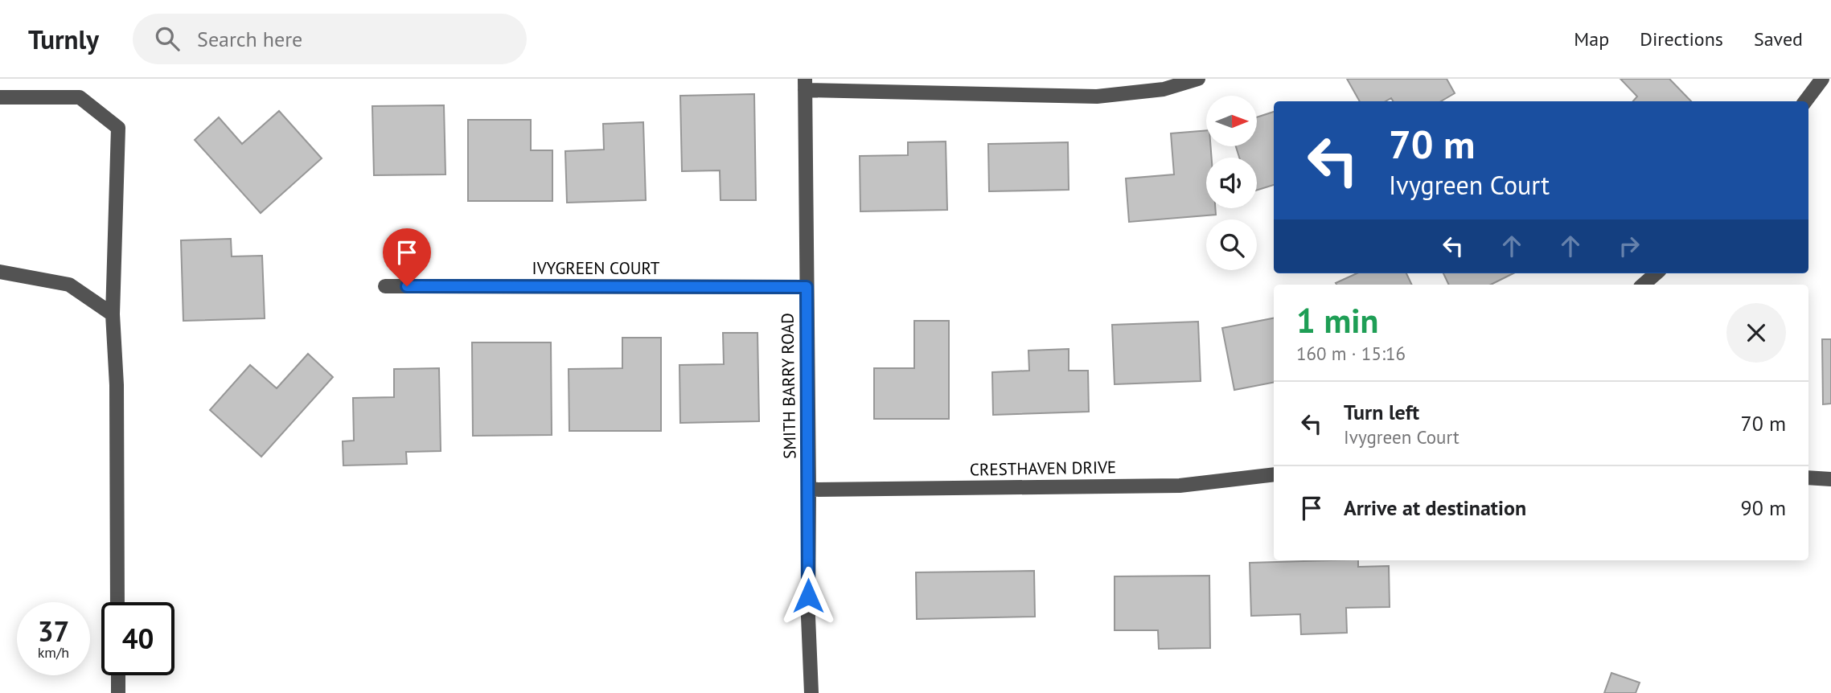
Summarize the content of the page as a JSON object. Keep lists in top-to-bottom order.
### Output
{
  "streets": {
    "street": ["IVYGREEN COURT", "SMITH BARRY ROAD", "CRESTHAVEN DRIVE"]
  },
  "crossings": [
    ["IVYGREEN COURT", "SMITH BARRY ROAD"],
    ["SMITH BARRY ROAD", "CRESTHAVEN DRIVE"]
  ],
  "north": "right",
  "page": {
    "header": "Turnly",
    "search": "Search here",
    "nav": ["Map", "Directions", "Saved"],
    "turn": ["70 m", "Ivygreen Court"],
    "heading": ["1 min", "160 m · 15:16"],
    "list": [
      {
        "name": "Turn left",
        "note": "Ivygreen Court",
        "value": "70 m"
      },
      {
        "name": "Arrive at destination",
        "value": "90 m"
      }
    ],
    "speed": "37 km/h",
    "limit": "40"
  }
}
